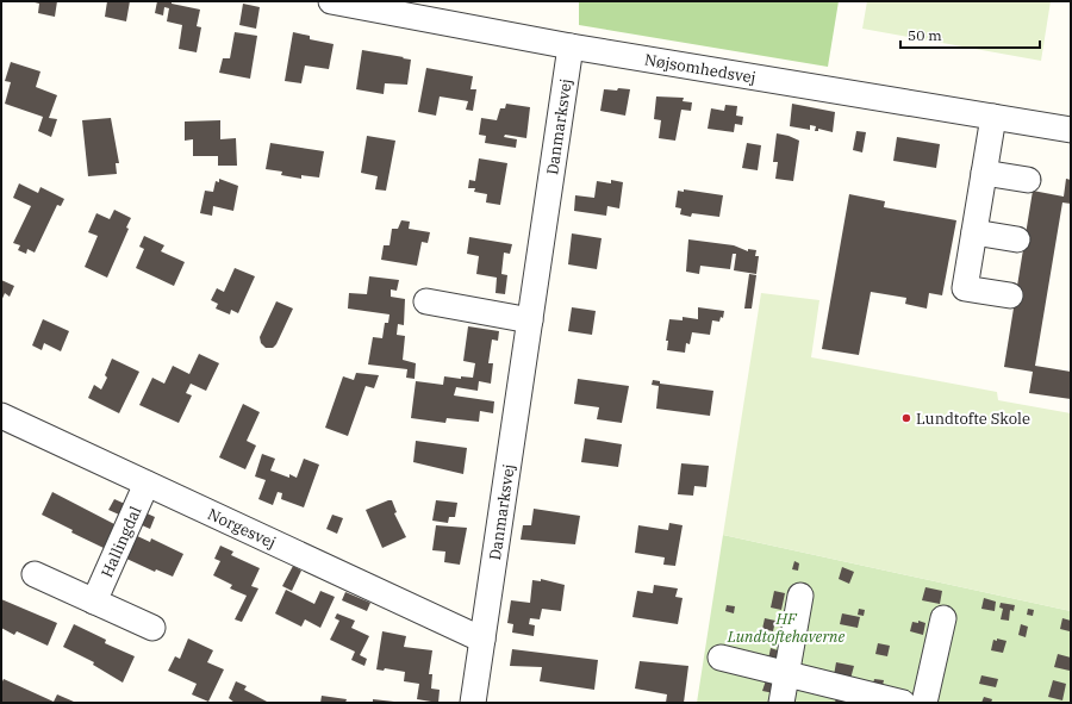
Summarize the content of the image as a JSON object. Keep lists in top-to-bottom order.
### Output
{
  "streets": {
    "street": [
      "Nøjsomhedsvej",
      "Danmarksvej",
      "Norgesvej",
      "Hallingdal"
    ]
  },
  "crossings": [
    ["Nøjsomhedsvej", "Danmarksvej"],
    ["Danmarksvej", "Norgesvej"],
    ["Norgesvej", "Hallingdal"]
  ],
  "parks": ["HF Lundtoftehaverne"],
  "places": ["Lundtofte Skole"],
  "scale_bar": "50 m"
}
